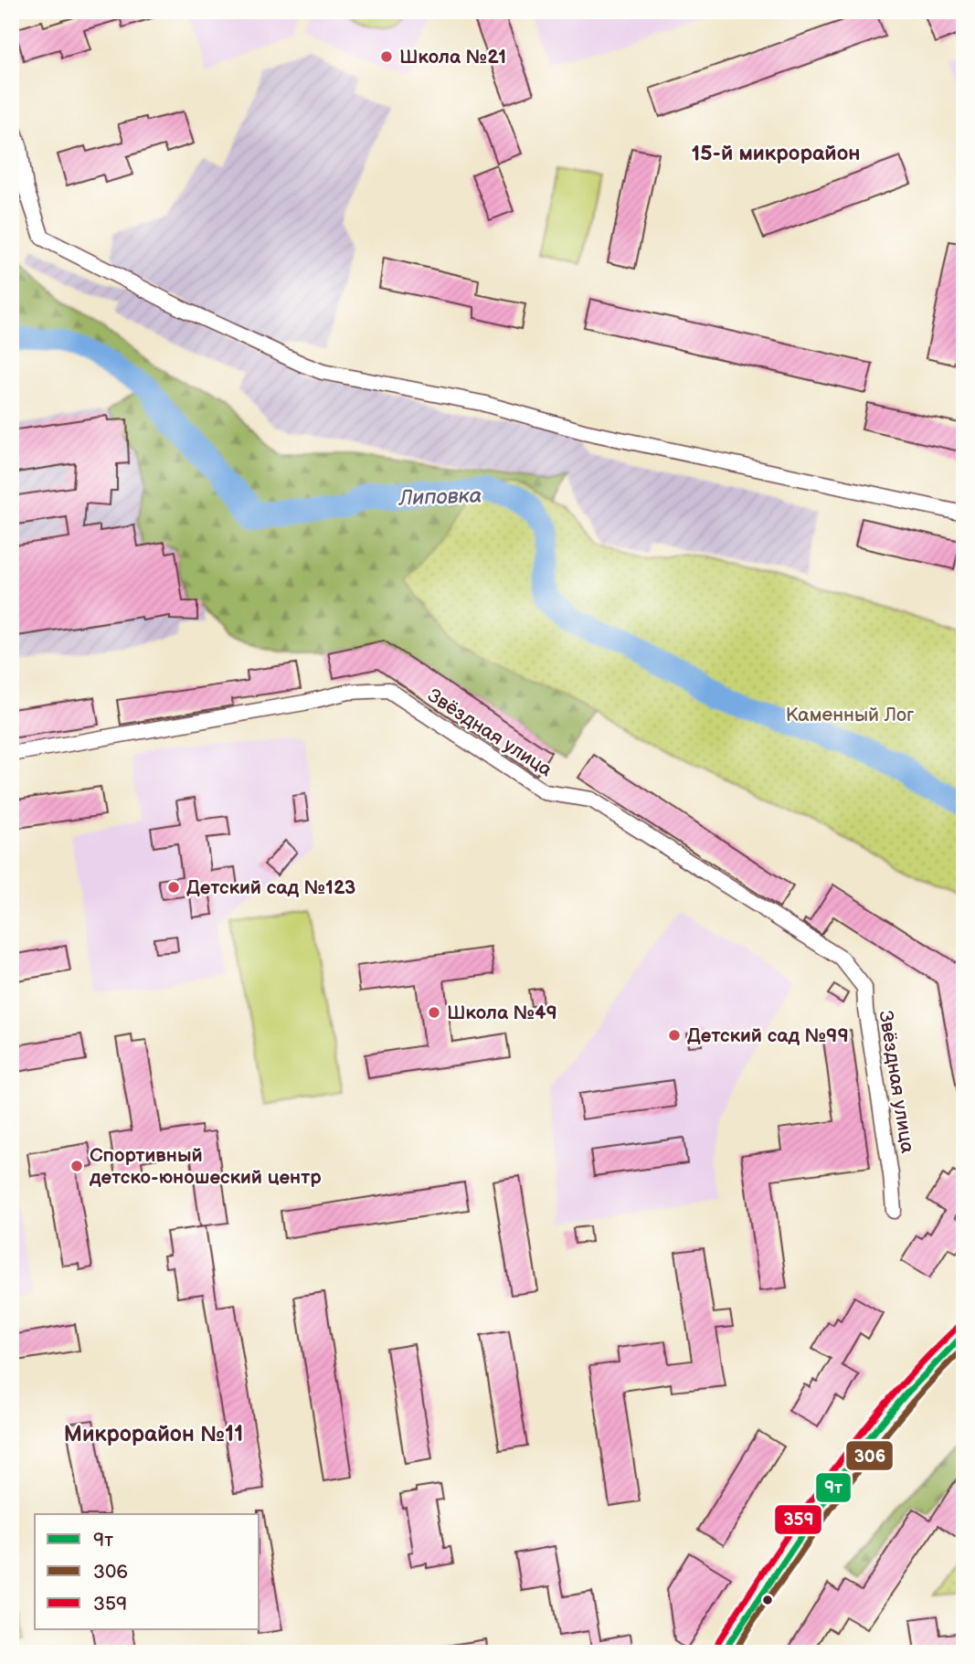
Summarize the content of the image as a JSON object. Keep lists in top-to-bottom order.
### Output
{
  "streets": {
    "street": ["Звёздная улица"]
  },
  "districts": ["15-й микрорайон", "Микрорайон №11"],
  "water": ["Липовка"],
  "parks": ["Каменный Лог"],
  "places": [
    "Школа №21",
    "Детский сад №123",
    "Школа №49",
    "Детский сад №99",
    "Спортивный детско-юношеский центр"
  ],
  "lines": ["transit line 359", "transit line 9т", "transit line 306"],
  "legend": ["9т", "306", "359"]
}
